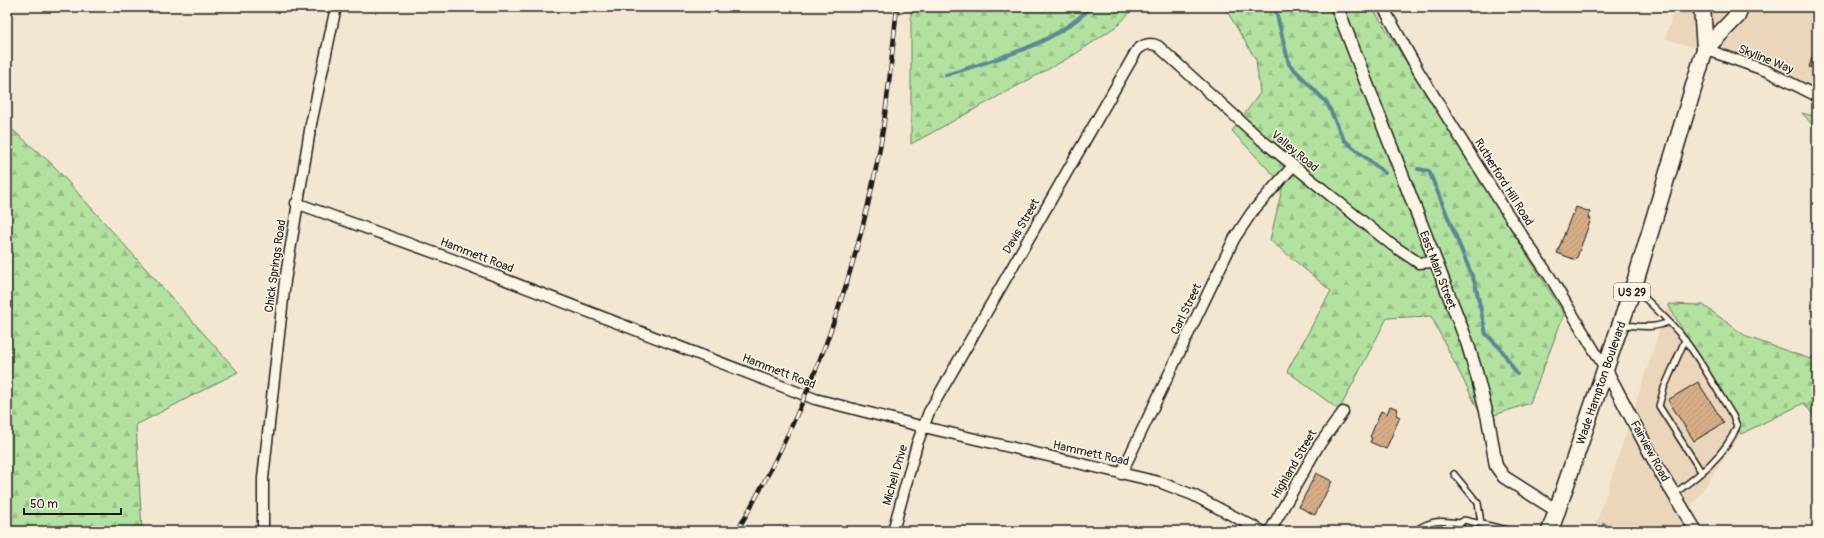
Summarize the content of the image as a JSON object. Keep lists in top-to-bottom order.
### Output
{
  "streets": {
    "main road": ["US 29", "Wade Hampton Boulevard"],
    "street": [
      "Skyline Way",
      "Valley Road",
      "Rutherford Hill Road",
      "Davis Street",
      "Hammett Road",
      "Chick Springs Road",
      "East Main Street",
      "Carl Street",
      "Fairview Road",
      "Highland Street",
      "Michell Drive"
    ]
  },
  "crossings": [
    ["Skyline Way", "Wade Hampton Boulevard"],
    ["Valley Road", "Davis Street"],
    ["Valley Road", "East Main Street"],
    ["Valley Road", "Carl Street"],
    ["Rutherford Hill Road", "Wade Hampton Boulevard"],
    ["Rutherford Hill Road", "Fairview Road"],
    ["Davis Street", "Hammett Road"],
    ["Davis Street", "Michell Drive"],
    ["Hammett Road", "Chick Springs Road"],
    ["Hammett Road", "Carl Street"],
    ["Hammett Road", "Michell Drive"],
    ["East Main Street", "Wade Hampton Boulevard"],
    ["Wade Hampton Boulevard", "Fairview Road"]
  ],
  "scale_bar": "50 m"
}
